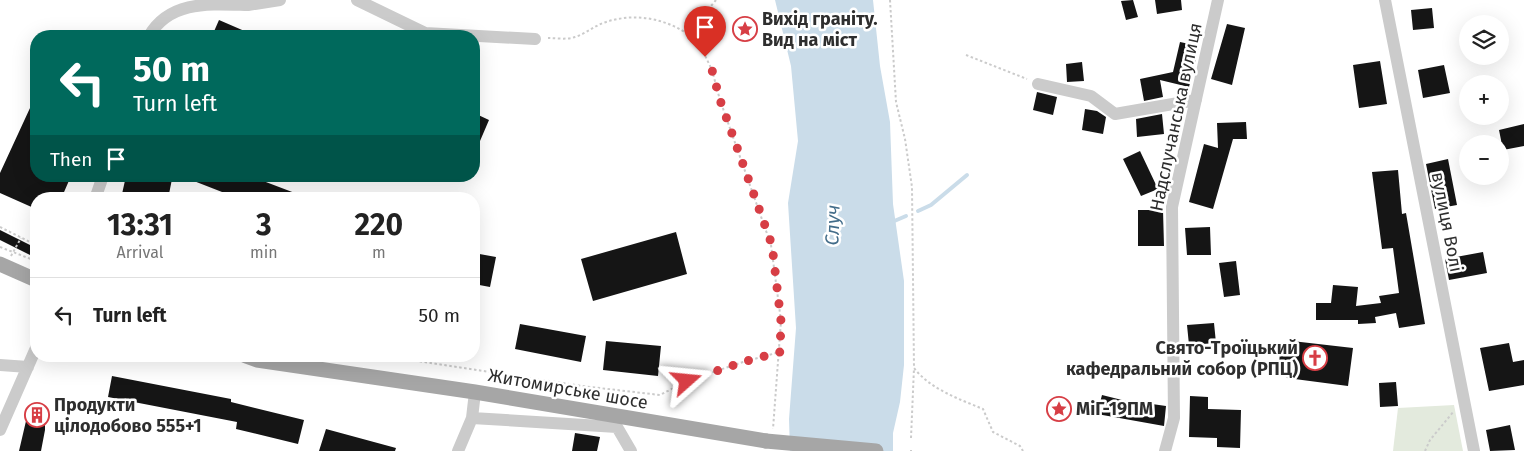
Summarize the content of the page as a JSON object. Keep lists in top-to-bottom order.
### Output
{
  "streets": {
    "main road": ["Житомирське шосе"],
    "street": ["Надслучанська вулиця", "вулиця Волі"]
  },
  "water": ["Случ"],
  "places": {
    "place": ["Вихід граніту. Вид на міст", "МіГ-19ПМ"],
    "church": ["Свято-Троїцький кафедральний собор (РПЦ)"],
    "building": ["Продукти цілодобово 555+1"]
  },
  "page": {
    "map_buttons": ["+", "−"],
    "turn": ["50 m", "Turn left"],
    "then": "Then",
    "eta": [
      "13:31",
      "Arrival",
      "3",
      "min",
      "220",
      "m"
    ],
    "list": [
      {
        "name": "Turn left",
        "value": "50 m"
      }
    ]
  }
}
